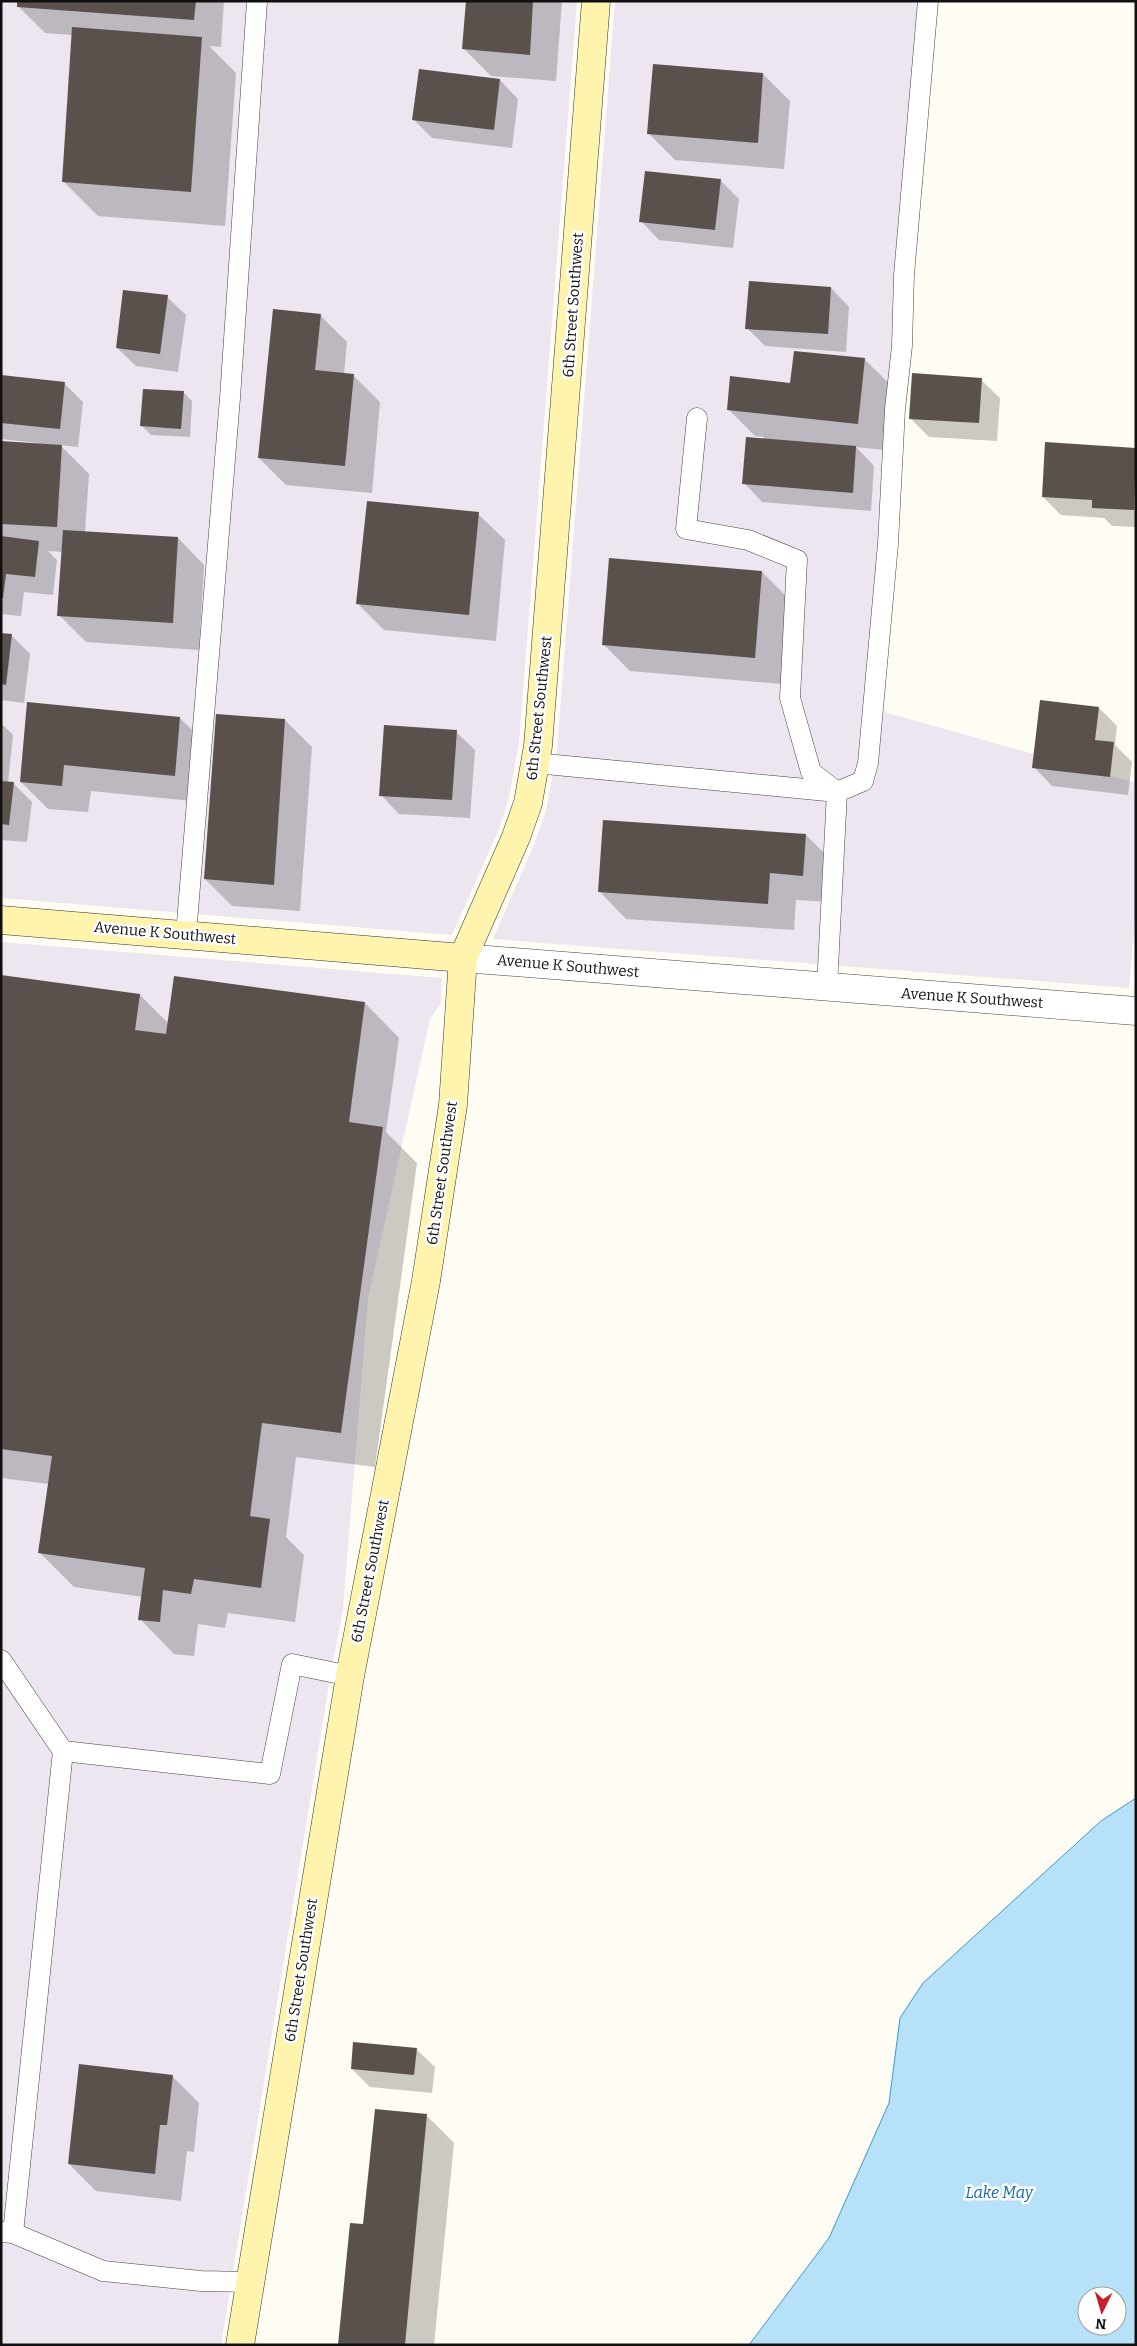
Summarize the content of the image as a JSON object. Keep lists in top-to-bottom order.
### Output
{
  "streets": {
    "street": ["6th Street Southwest", "Avenue K Southwest"]
  },
  "crossings": [
    ["6th Street Southwest", "Avenue K Southwest"]
  ],
  "water": ["Lake May"],
  "north": "bottom"
}
